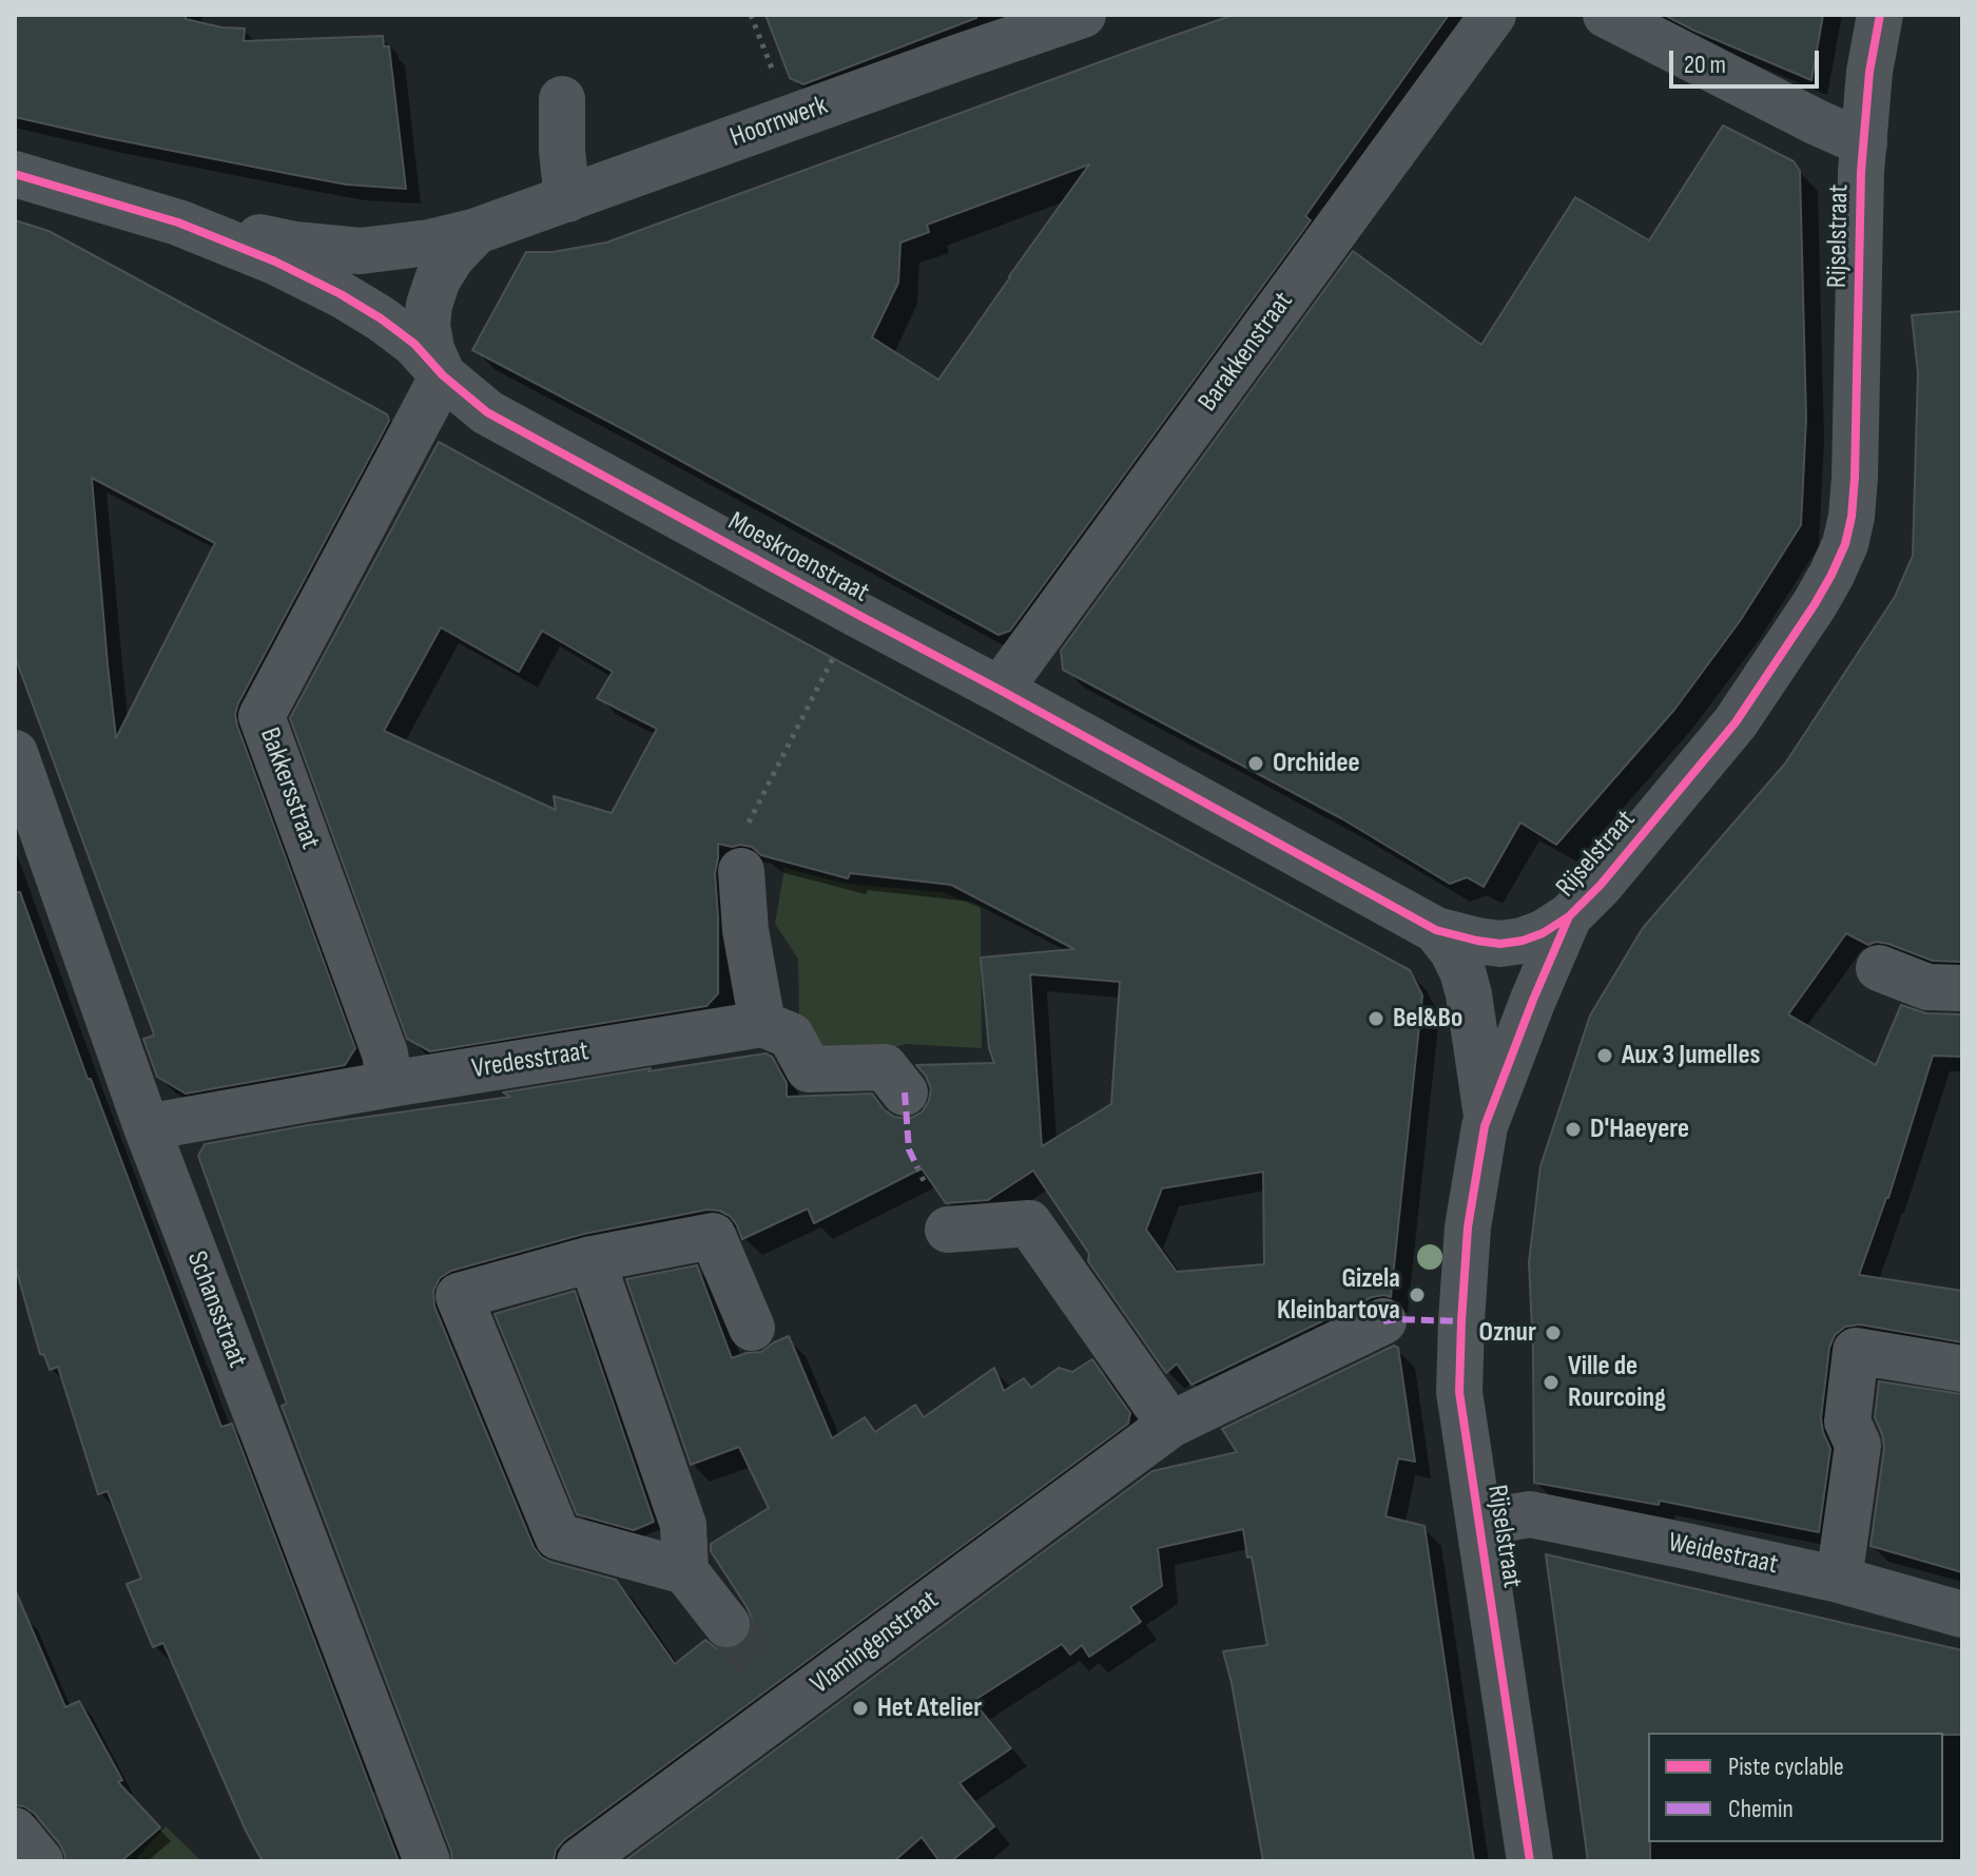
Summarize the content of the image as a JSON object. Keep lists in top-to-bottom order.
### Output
{
  "streets": {
    "street": [
      "Hoornwerk",
      "Rijselstraat",
      "Barakkenstraat",
      "Moeskroenstraat",
      "Bakkersstraat",
      "Vredesstraat",
      "Schansstraat",
      "Weidestraat",
      "Vlamingenstraat"
    ]
  },
  "crossings": [
    ["Hoornwerk", "Moeskroenstraat"],
    ["Hoornwerk", "Bakkersstraat"],
    ["Rijselstraat", "Moeskroenstraat"],
    ["Rijselstraat", "Weidestraat"],
    ["Barakkenstraat", "Moeskroenstraat"],
    ["Moeskroenstraat", "Bakkersstraat"],
    ["Bakkersstraat", "Vredesstraat"],
    ["Vredesstraat", "Schansstraat"]
  ],
  "places": [
    "Orchidee",
    "Bel&Bo",
    "Aux 3 Jumelles",
    "D'Haeyere",
    "Gizela Kleinbartova",
    "Oznur",
    "Ville de Rourcoing",
    "Het Atelier"
  ],
  "legend": ["Piste cyclable", "Chemin"],
  "scale_bar": "20 m"
}
